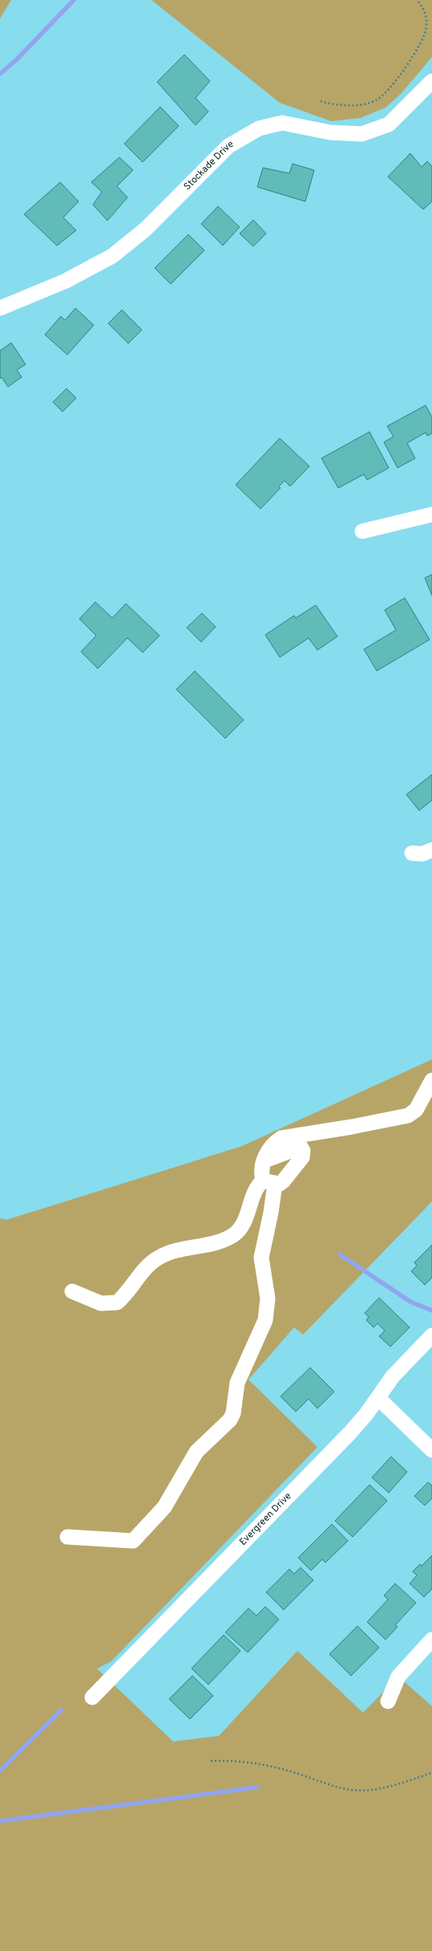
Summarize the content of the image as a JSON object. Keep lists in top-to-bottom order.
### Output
{
  "streets": {
    "street": ["Stockade Drive", "Evergreen Drive"]
  }
}
